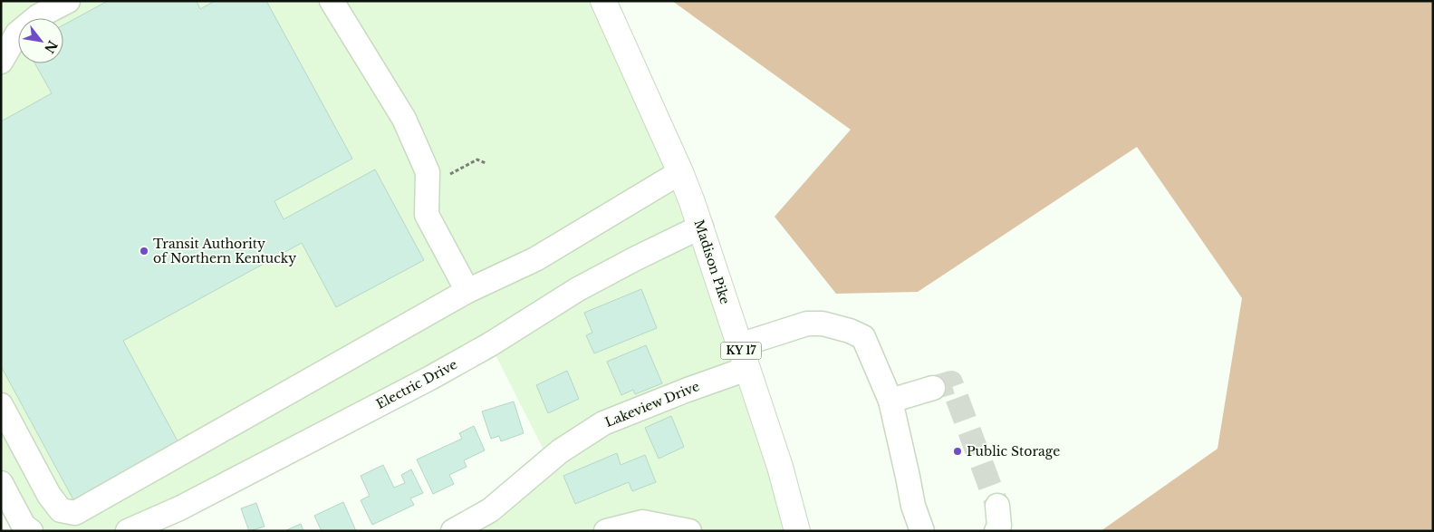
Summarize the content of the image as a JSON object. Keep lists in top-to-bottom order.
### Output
{
  "streets": {
    "main road": ["Madison Pike", "KY 17"],
    "street": ["Electric Drive", "Lakeview Drive"]
  },
  "crossings": [
    ["Madison Pike", "Electric Drive"],
    ["Madison Pike", "Lakeview Drive"]
  ],
  "places": ["Transit Authority of Northern Kentucky", "Public Storage"],
  "north": "bottom right"
}
